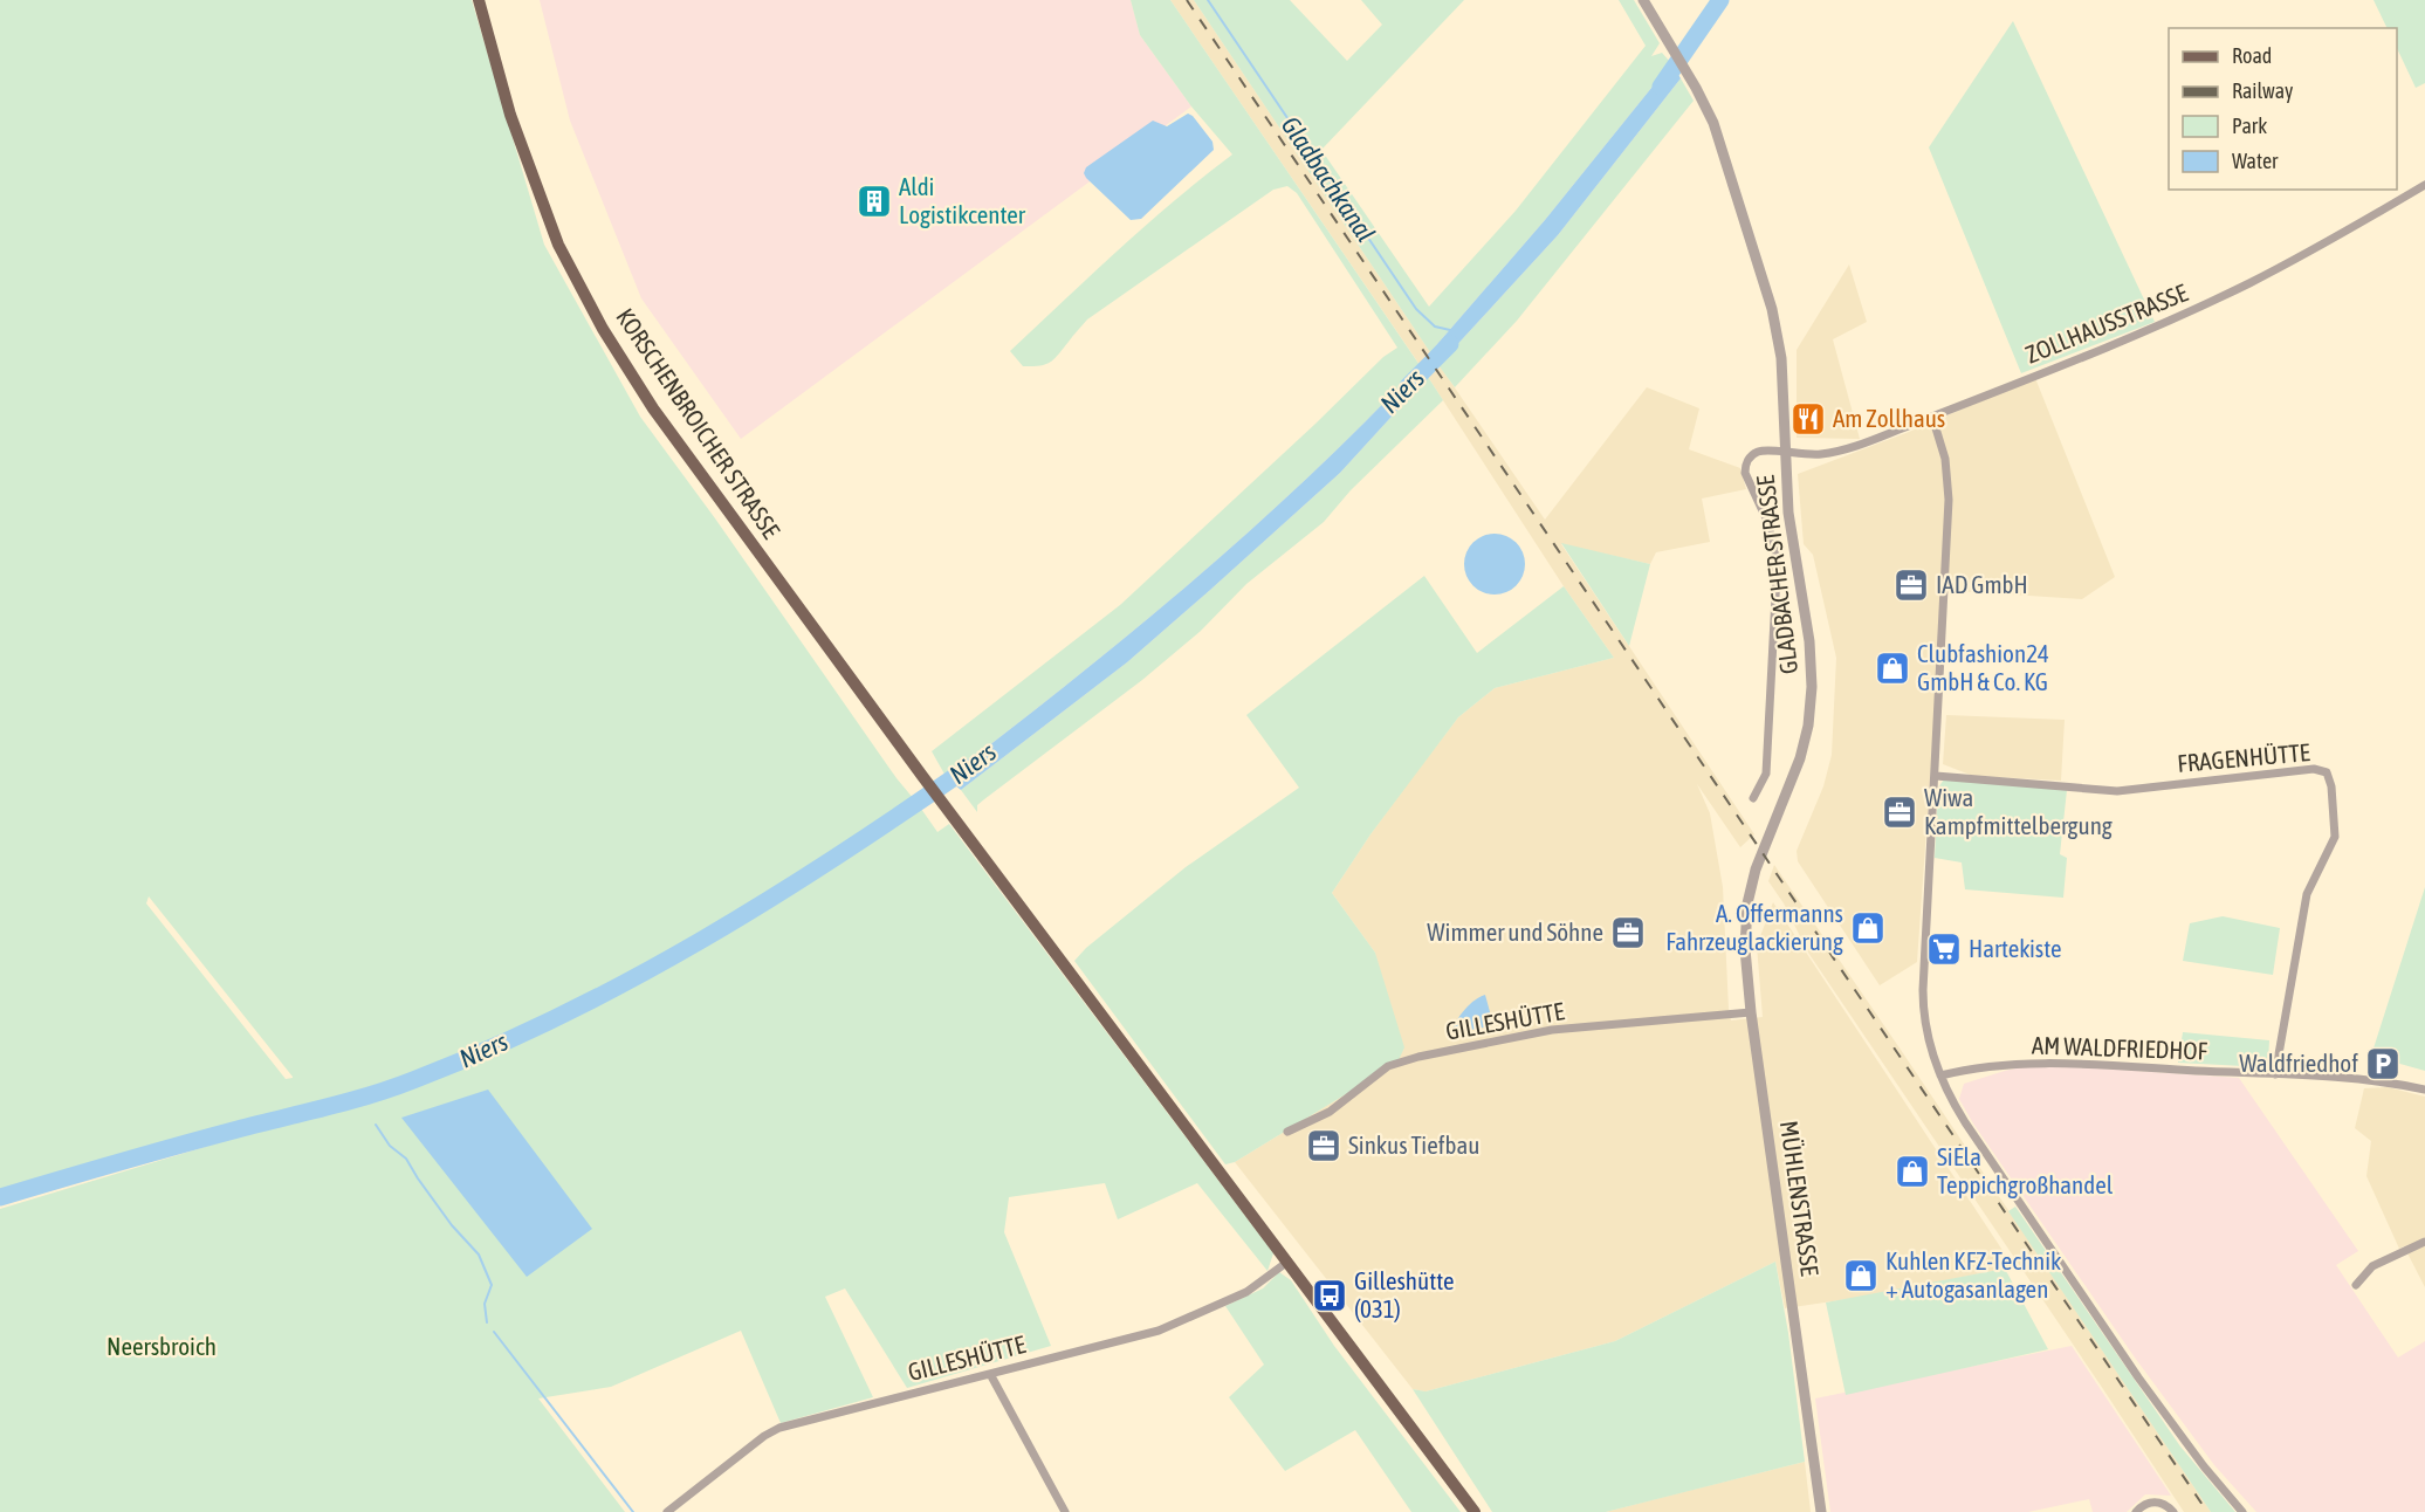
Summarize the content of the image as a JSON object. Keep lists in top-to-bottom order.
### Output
{
  "streets": {
    "main road": ["KORSCHENBROICHER STRASSE"],
    "street": [
      "ZOLLHAUSSTRASSE",
      "GLADBACHER STRASSE",
      "FRAGENHÜTTE",
      "GILLESHÜTTE",
      "AM WALDFRIEDHOF",
      "MÜHLENSTRASSE"
    ]
  },
  "crossings": [
    ["ZOLLHAUSSTRASSE", "GLADBACHER STRASSE"],
    ["KORSCHENBROICHER STRASSE", "GILLESHÜTTE"],
    ["GLADBACHER STRASSE", "MÜHLENSTRASSE"],
    ["FRAGENHÜTTE", "AM WALDFRIEDHOF"],
    ["GILLESHÜTTE", "MÜHLENSTRASSE"]
  ],
  "water": ["Gladbachkanal", "Niers"],
  "parks": ["Neersbroich"],
  "places": {
    "building": ["Aldi Logistikcenter"],
    "restaurant": ["Am Zollhaus"],
    "office": [
      "IAD GmbH",
      "Wiwa Kampfmittelbergung",
      "Wimmer und Söhne",
      "Sinkus Tiefbau"
    ],
    "shop": [
      "Clubfashion24 GmbH & Co. KG",
      "A. Offermanns Fahrzeuglackierung",
      "SiEla Teppichgroßhandel",
      "Kuhlen KFZ-Technik + Autogasanlagen"
    ],
    "supermarket": ["Hartekiste"],
    "parking": ["Waldfriedhof"],
    "bus stop": ["Gilleshütte (031)"]
  },
  "legend": [
    "Road",
    "Railway",
    "Park",
    "Water"
  ]
}
